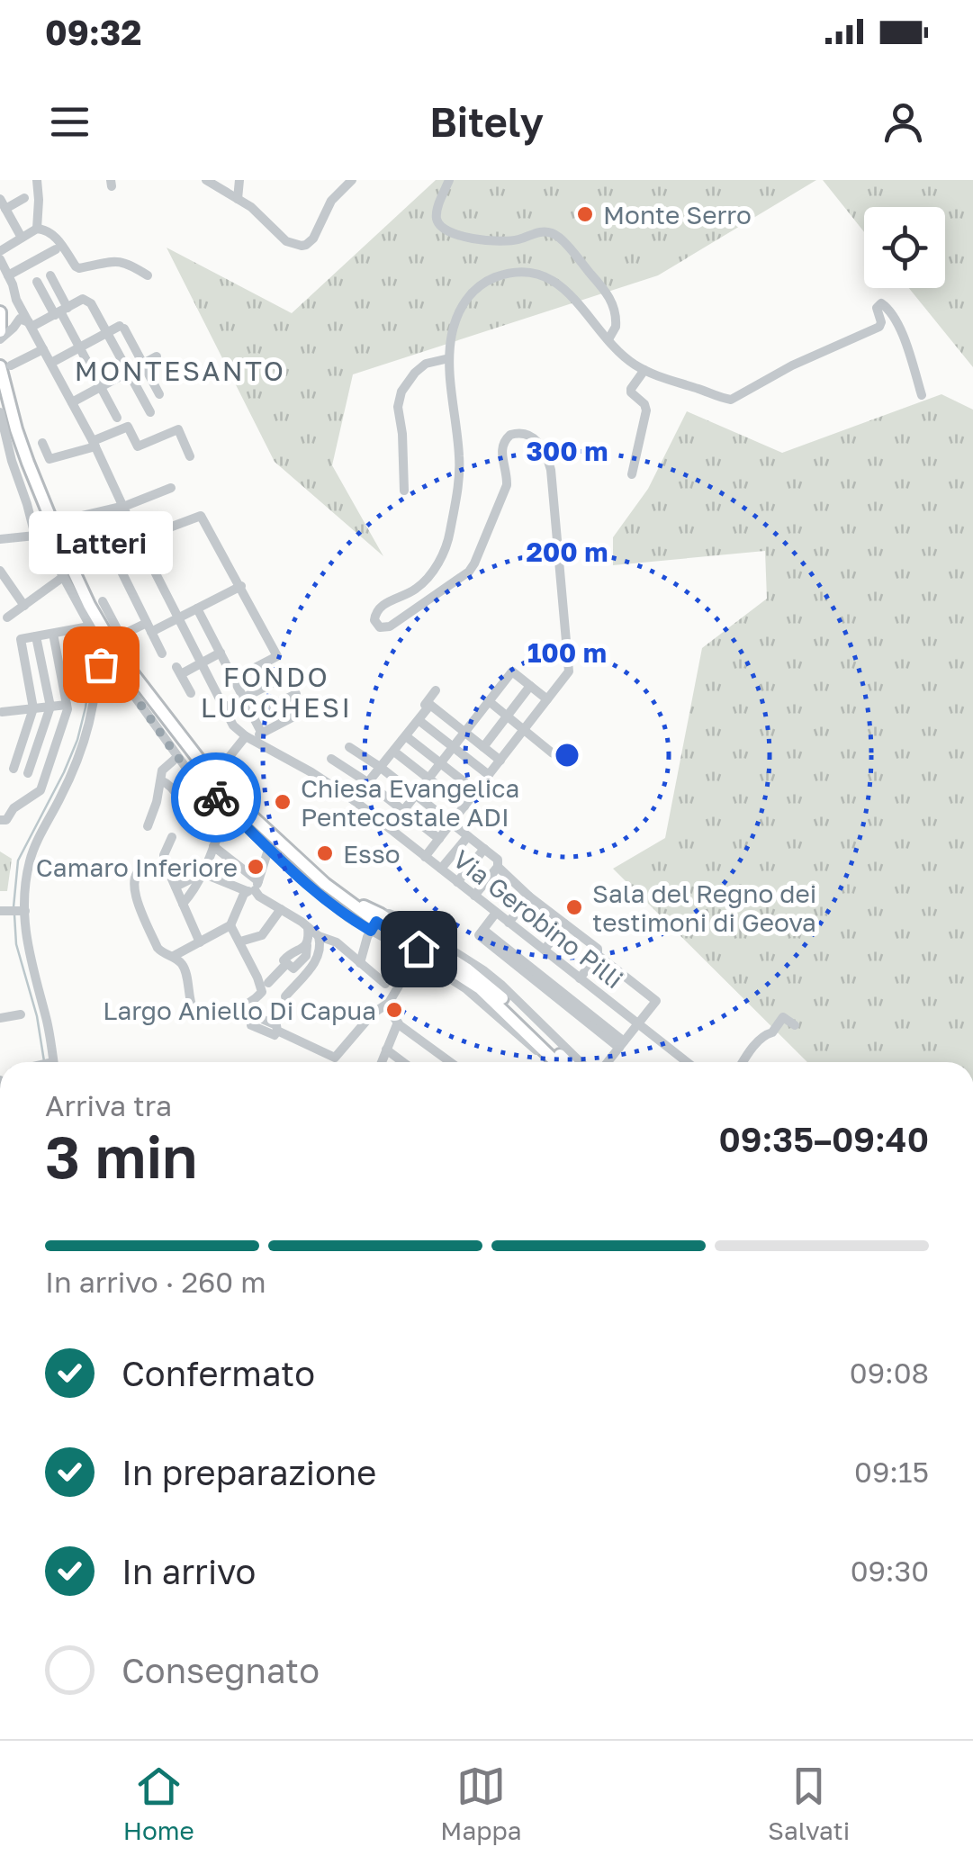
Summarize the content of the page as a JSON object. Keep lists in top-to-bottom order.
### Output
{
  "streets": {
    "street": ["Via Gerobino Pilli"]
  },
  "districts": ["MONTESANTO", "FONDO LUCCHESI"],
  "places": [
    "Monte Serro",
    "Latteri",
    "Chiesa Evangelica Pentecostale ADI",
    "Esso",
    "Camaro Inferiore",
    "Sala del Regno dei testimoni di Geova",
    "Largo Aniello Di Capua"
  ],
  "page": {
    "status": "09:32",
    "header": "Bitely",
    "bubble": "Latteri",
    "heading": ["3 min", "Arriva tra", "09:35–09:40"],
    "bar": "In arrivo · 260 m",
    "list": [
      ["Confermato", "09:08"],
      ["In preparazione", "09:15"],
      ["In arrivo", "09:30"],
      "Consegnato"
    ],
    "tabs": ["Home", "Mappa", "Salvati"]
  },
  "rings": ["300 m", "200 m", "100 m"]
}
